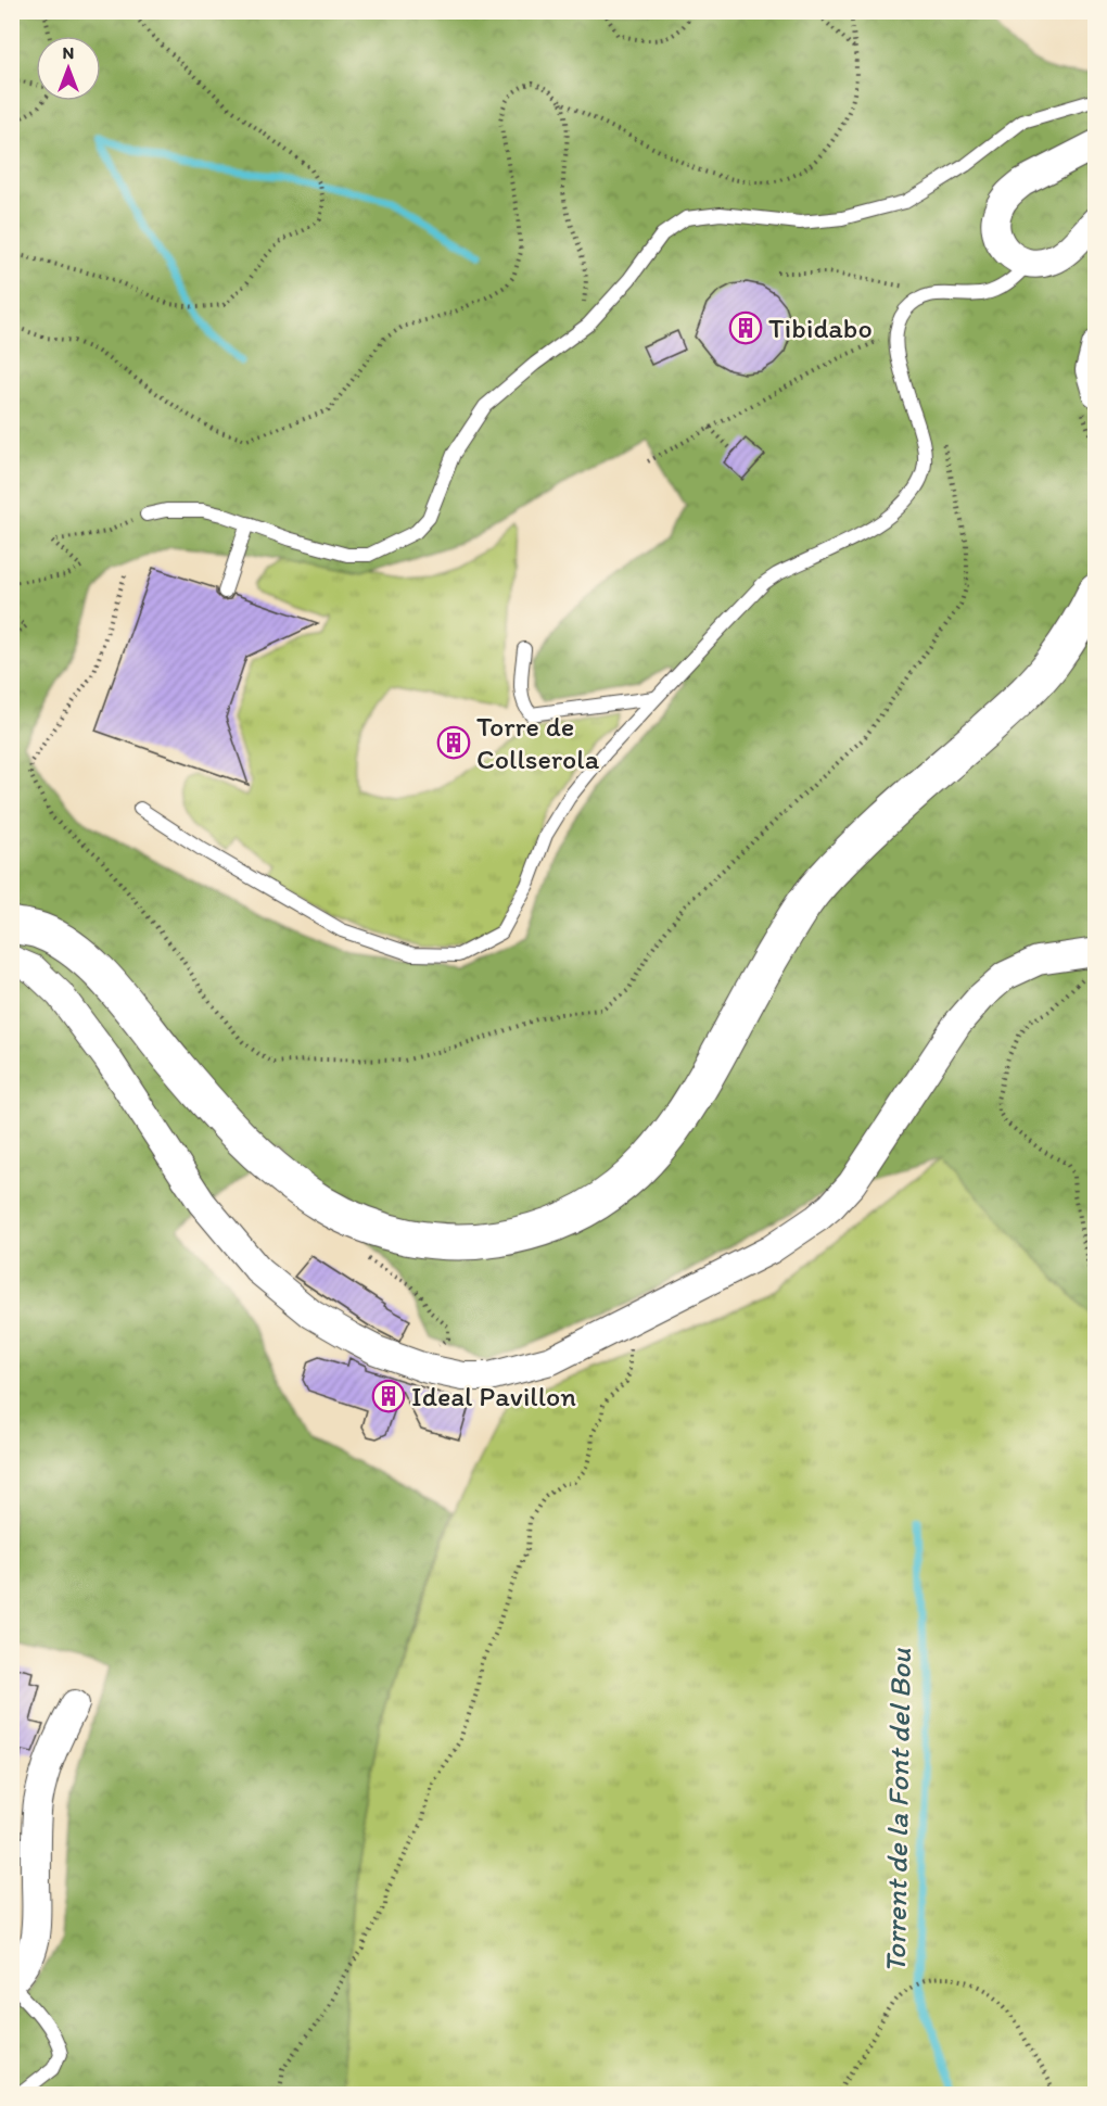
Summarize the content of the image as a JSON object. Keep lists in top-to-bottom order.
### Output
{
  "water": ["Torrent de la Font del Bou"],
  "places": {
    "building": ["Tibidabo", "Torre de Collserola", "Ideal Pavillon"]
  },
  "north": "top"
}
